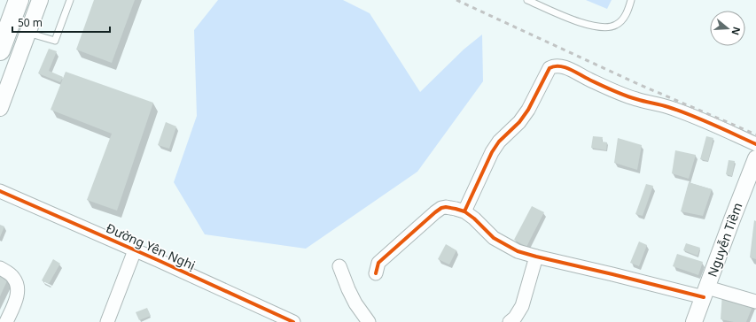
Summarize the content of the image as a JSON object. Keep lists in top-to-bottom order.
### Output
{
  "streets": {
    "street": ["Nguyễn Tiềm", "Đường Yên Nghị"]
  },
  "scale_bar": "50 m",
  "north": "right"
}
